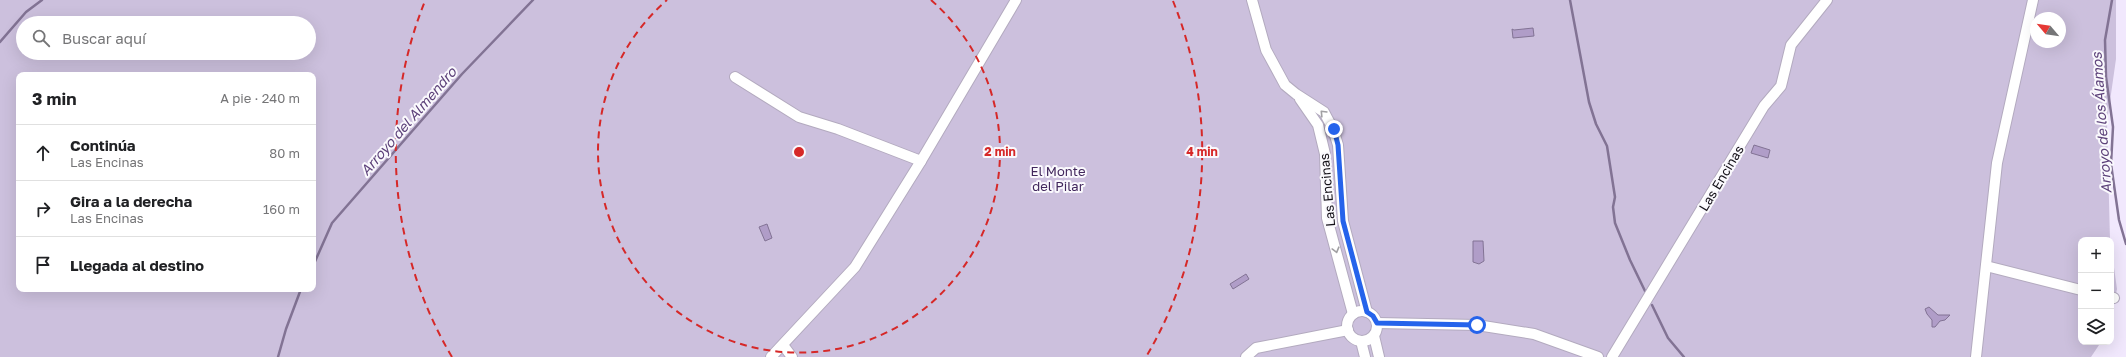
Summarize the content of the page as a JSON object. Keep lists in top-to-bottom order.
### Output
{
  "streets": {
    "street": ["Las Encinas"]
  },
  "water": ["Arroyo del Almendro", "Arroyo de los Álamos"],
  "parks": ["El Monte del Pilar"],
  "north": "top left",
  "page": {
    "search": "Buscar aquí",
    "heading": ["3 min", "A pie · 240 m"],
    "list": [
      ["Continúa", "Las Encinas", "80 m"],
      ["Gira a la derecha", "Las Encinas", "160 m"],
      "Llegada al destino"
    ],
    "map_buttons": ["+", "−"]
  },
  "rings": ["2 min", "4 min"]
}
